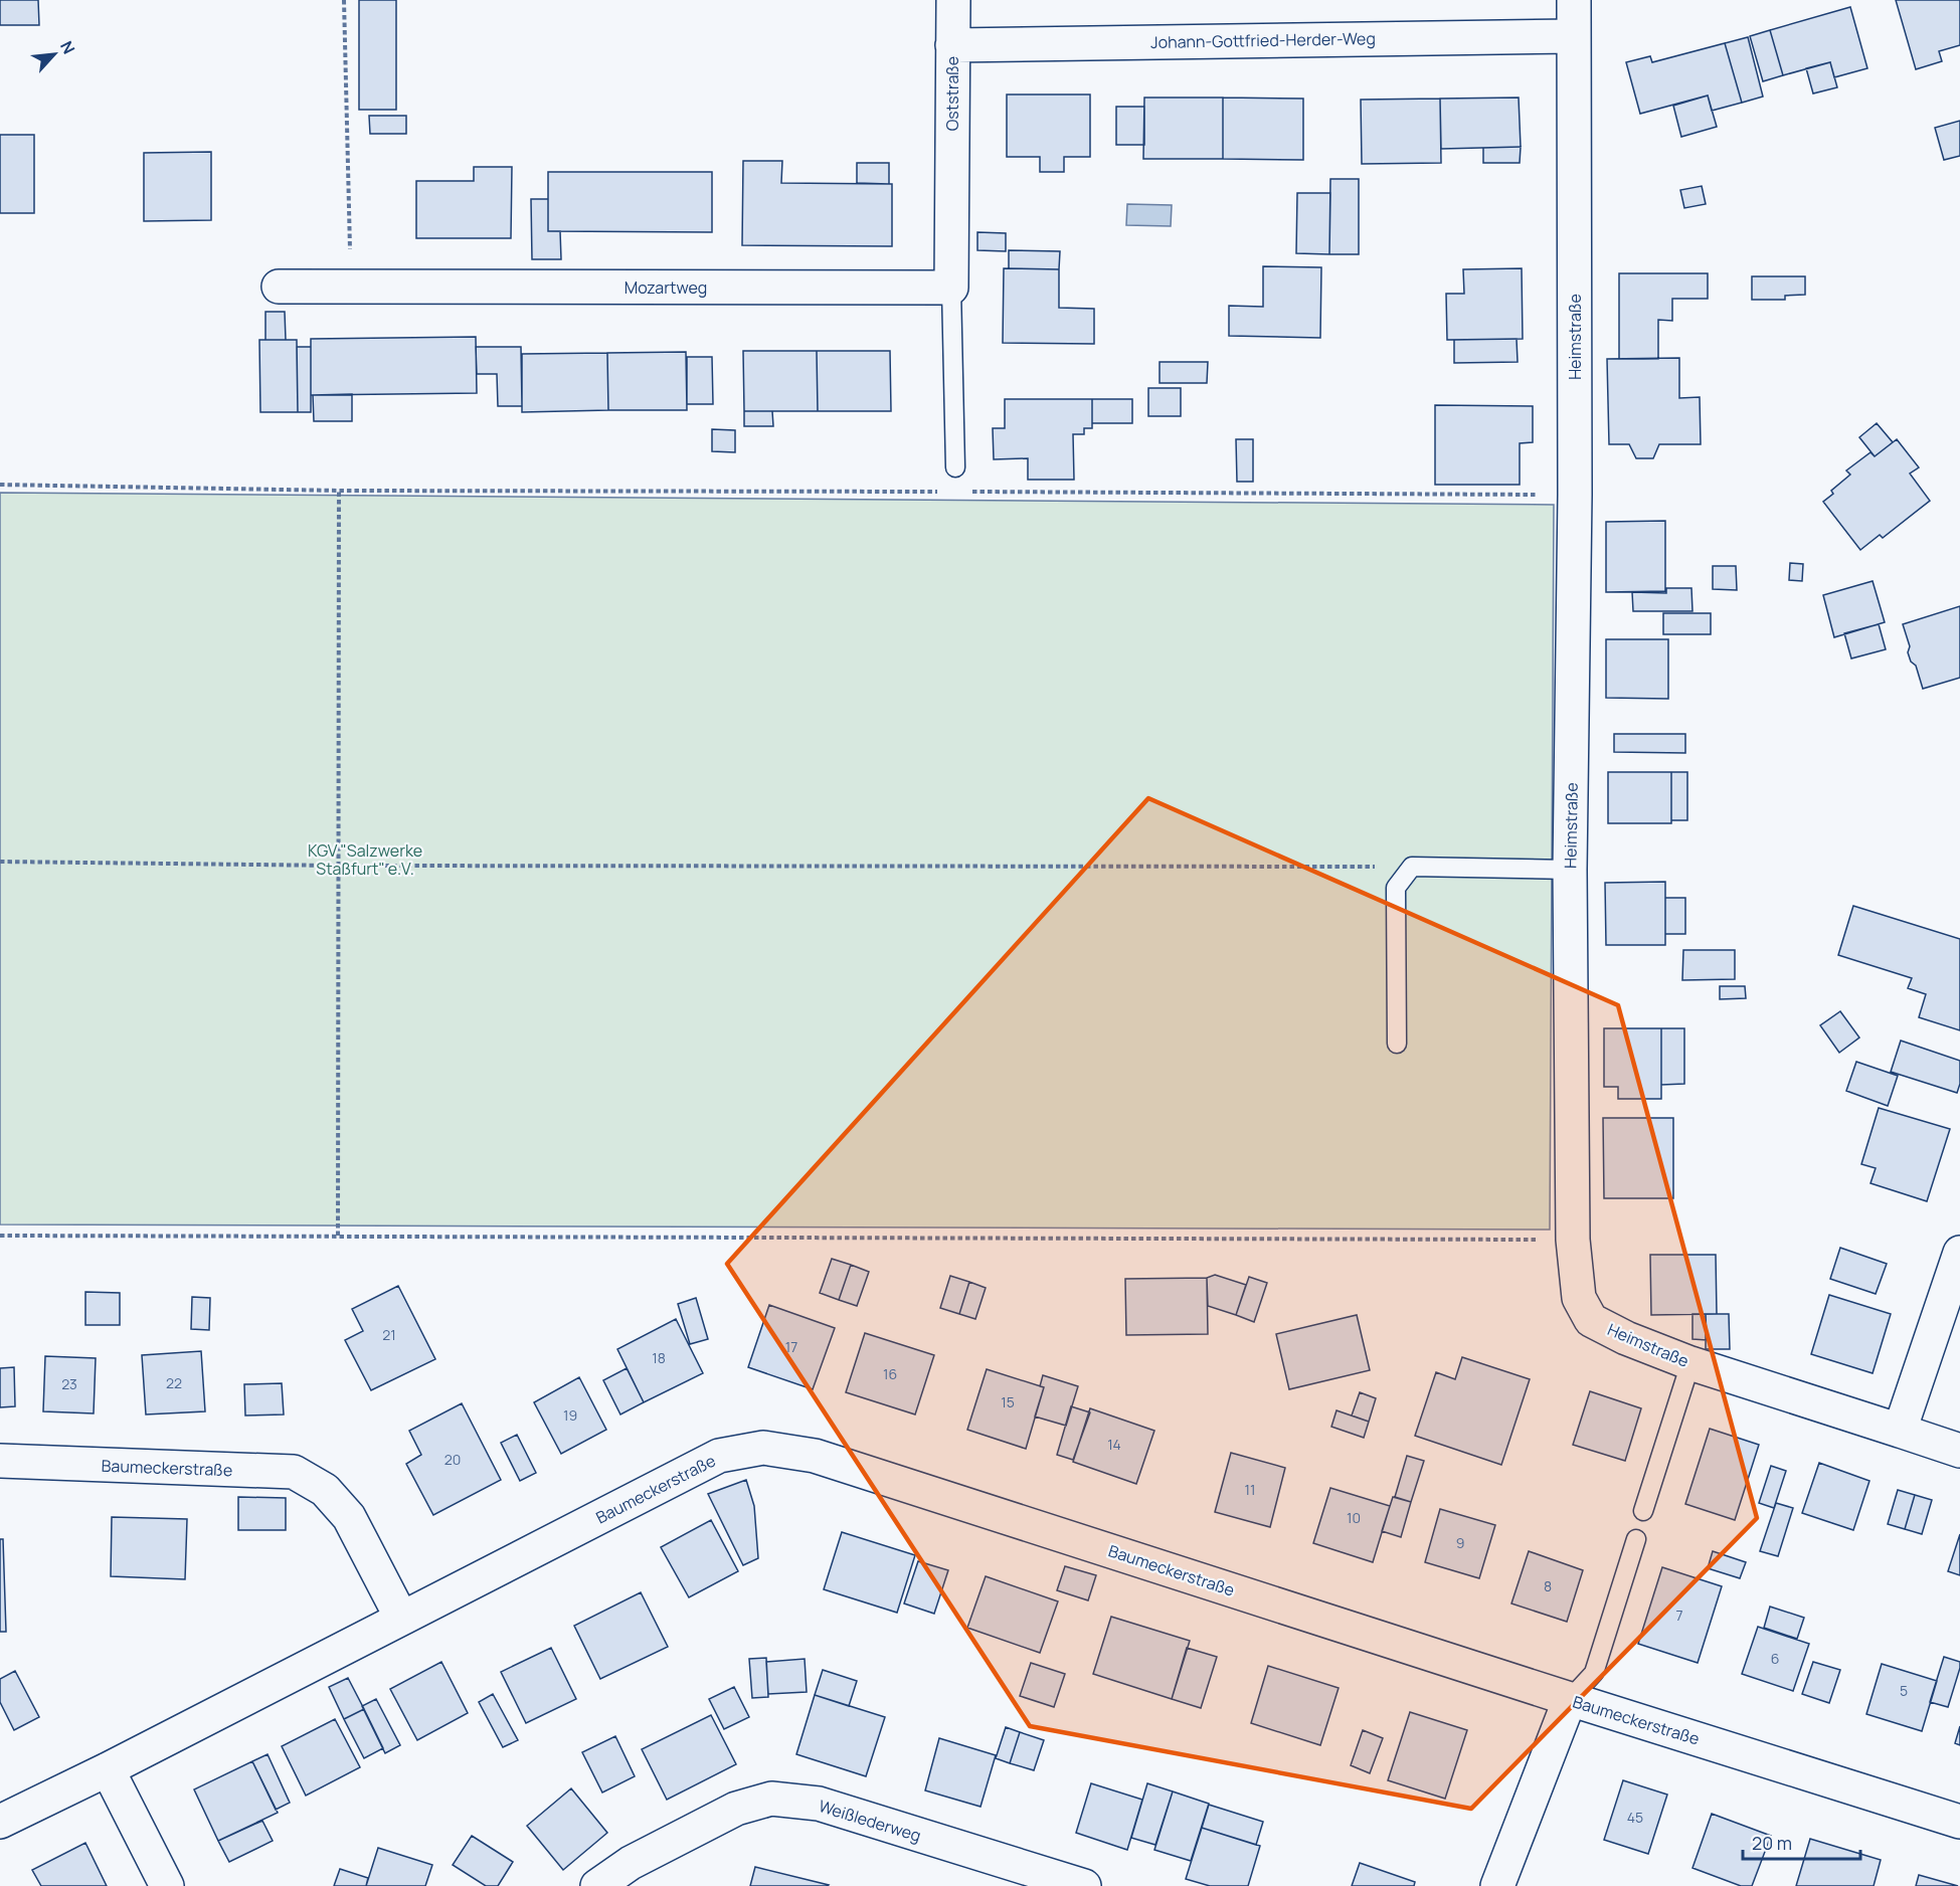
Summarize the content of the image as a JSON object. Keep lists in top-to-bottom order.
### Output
{
  "streets": {
    "street": [
      "Johann-Gottfried-Herder-Weg",
      "Oststraße",
      "Mozartweg",
      "Heimstraße",
      "Baumeckerstraße",
      "Weißlederweg"
    ]
  },
  "crossings": [
    ["Johann-Gottfried-Herder-Weg", "Oststraße"],
    ["Johann-Gottfried-Herder-Weg", "Heimstraße"],
    ["Oststraße", "Mozartweg"]
  ],
  "parks": ["KGV \"Salzwerke Staßfurt\" e.V."],
  "house_numbers": [
    "21",
    "17",
    "18",
    "16",
    "22",
    "23",
    "15",
    "19",
    "14",
    "20",
    "11",
    "10",
    "9",
    "8",
    "7",
    "6",
    "5",
    "45"
  ],
  "scale_bar": "20 m",
  "north": "top right"
}
